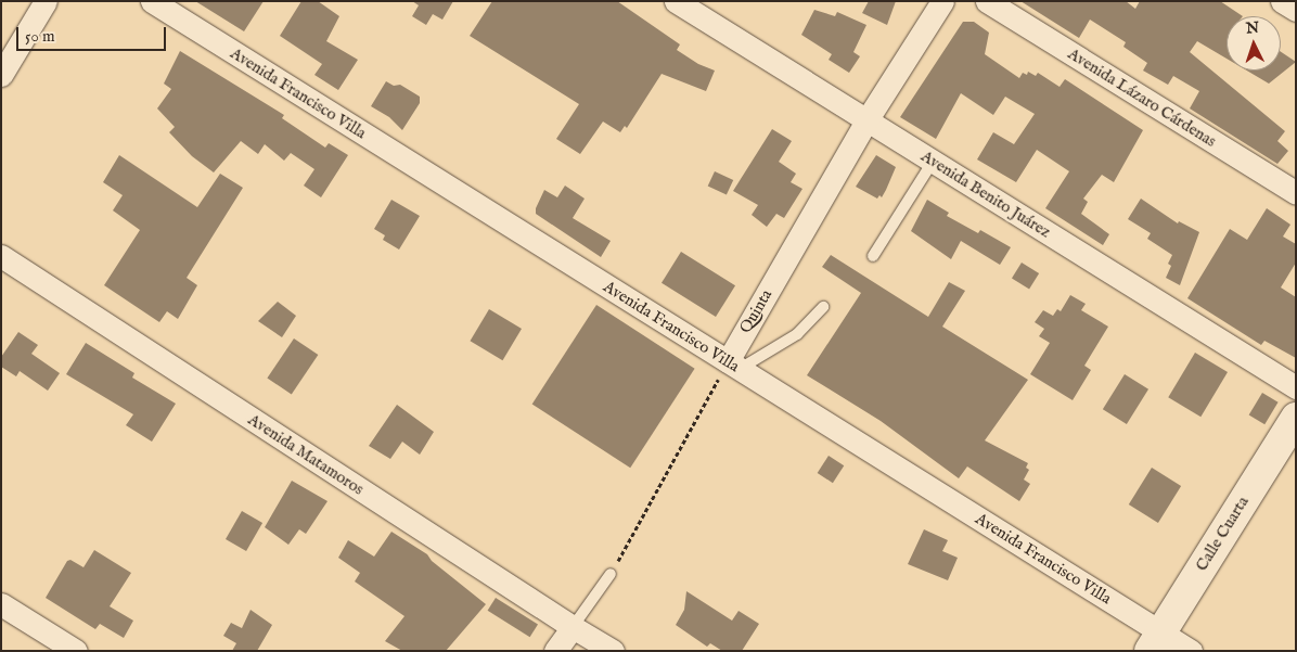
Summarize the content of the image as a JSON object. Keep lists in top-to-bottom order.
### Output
{
  "streets": {
    "street": [
      "Avenida Francisco Villa",
      "Avenida Lázaro Cárdenas",
      "Avenida Benito Juárez",
      "Quinta",
      "Avenida Matamoros",
      "Calle Cuarta"
    ]
  },
  "crossings": [
    ["Avenida Francisco Villa", "Quinta"],
    ["Avenida Francisco Villa", "Calle Cuarta"],
    ["Avenida Benito Juárez", "Quinta"]
  ],
  "scale_bar": "50 m",
  "north": "top"
}
